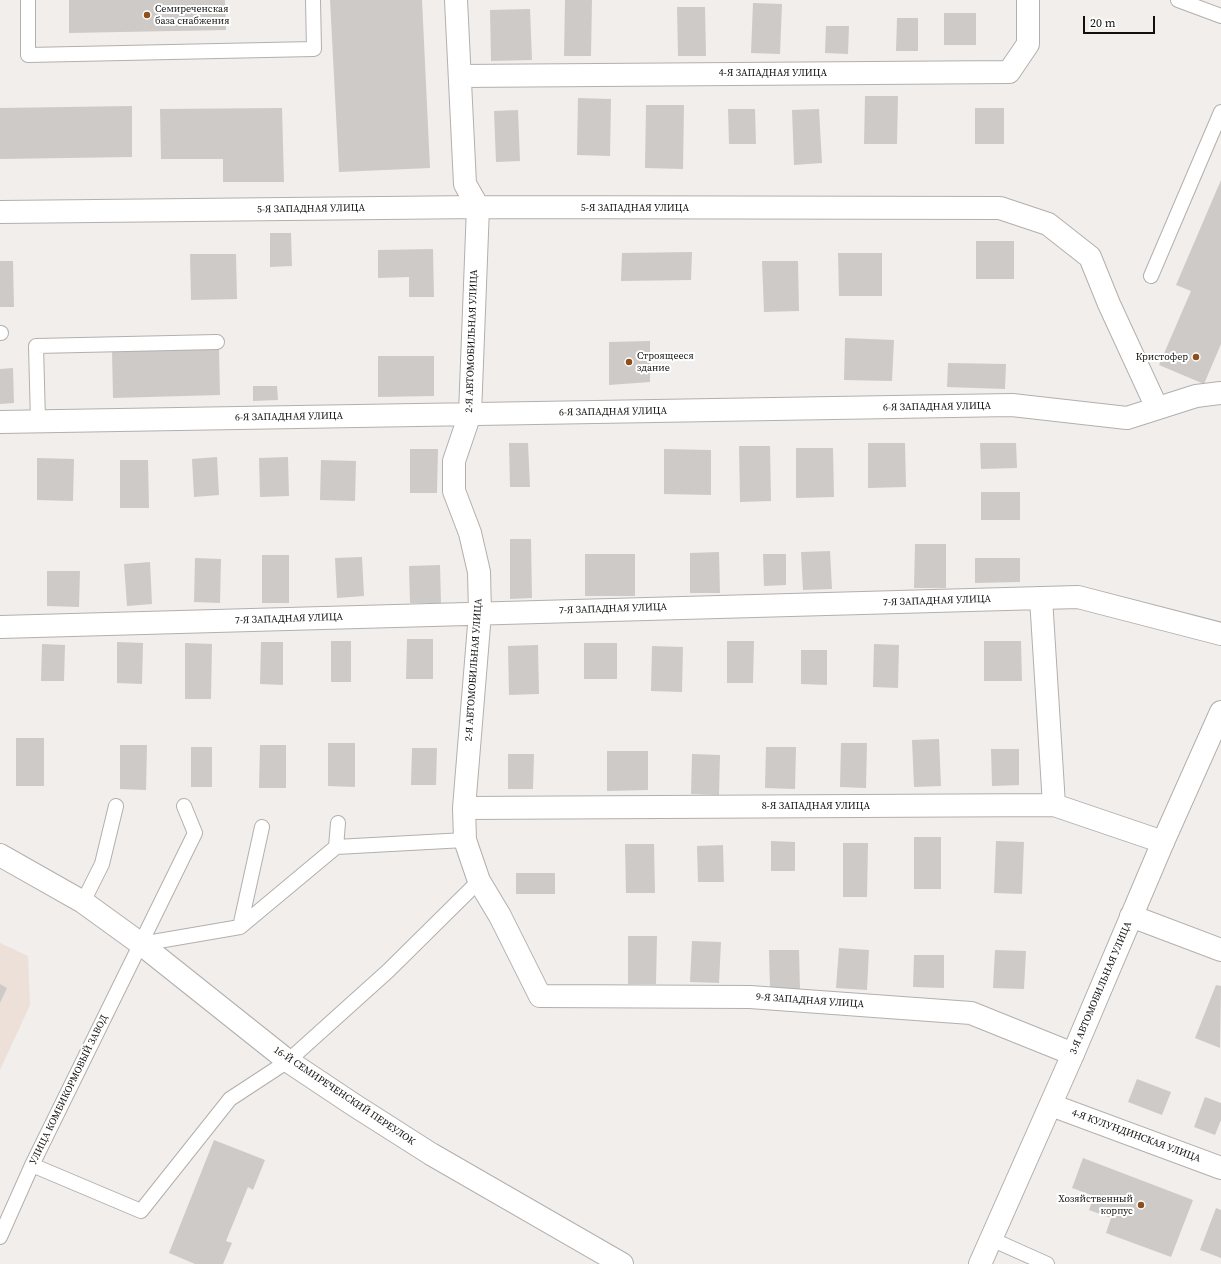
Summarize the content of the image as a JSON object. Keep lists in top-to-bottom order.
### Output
{
  "streets": {
    "street": [
      "4-Я ЗАПАДНАЯ УЛИЦА",
      "5-Я ЗАПАДНАЯ УЛИЦА",
      "2-Я АВТОМОБИЛЬНАЯ УЛИЦА",
      "6-Я ЗАПАДНАЯ УЛИЦА",
      "7-Я ЗАПАДНАЯ УЛИЦА",
      "8-Я ЗАПАДНАЯ УЛИЦА",
      "3-Я АВТОМОБИЛЬНАЯ УЛИЦА",
      "9-Я ЗАПАДНАЯ УЛИЦА",
      "16-Й СЕМИРЕЧЕНСКИЙ ПЕРЕУЛОК",
      "4-Я КУЛУНДИНСКАЯ УЛИЦА"
    ],
    "lane": ["УЛИЦА КОМБИКОРМОВЫЙ ЗАВОД"]
  },
  "crossings": [
    ["5-Я ЗАПАДНАЯ УЛИЦА", "2-Я АВТОМОБИЛЬНАЯ УЛИЦА"],
    ["5-Я ЗАПАДНАЯ УЛИЦА", "6-Я ЗАПАДНАЯ УЛИЦА"],
    ["2-Я АВТОМОБИЛЬНАЯ УЛИЦА", "6-Я ЗАПАДНАЯ УЛИЦА"],
    ["2-Я АВТОМОБИЛЬНАЯ УЛИЦА", "7-Я ЗАПАДНАЯ УЛИЦА"],
    ["2-Я АВТОМОБИЛЬНАЯ УЛИЦА", "8-Я ЗАПАДНАЯ УЛИЦА"],
    ["2-Я АВТОМОБИЛЬНАЯ УЛИЦА", "9-Я ЗАПАДНАЯ УЛИЦА"],
    ["8-Я ЗАПАДНАЯ УЛИЦА", "3-Я АВТОМОБИЛЬНАЯ УЛИЦА"],
    ["3-Я АВТОМОБИЛЬНАЯ УЛИЦА", "9-Я ЗАПАДНАЯ УЛИЦА"],
    ["3-Я АВТОМОБИЛЬНАЯ УЛИЦА", "4-Я КУЛУНДИНСКАЯ УЛИЦА"],
    ["УЛИЦА КОМБИКОРМОВЫЙ ЗАВОД", "16-Й СЕМИРЕЧЕНСКИЙ ПЕРЕУЛОК"]
  ],
  "places": [
    "Семиреченская база снабжения",
    "Кристофер",
    "Строящееся здание",
    "Хозяйственный корпус"
  ],
  "scale_bar": "20 m"
}
